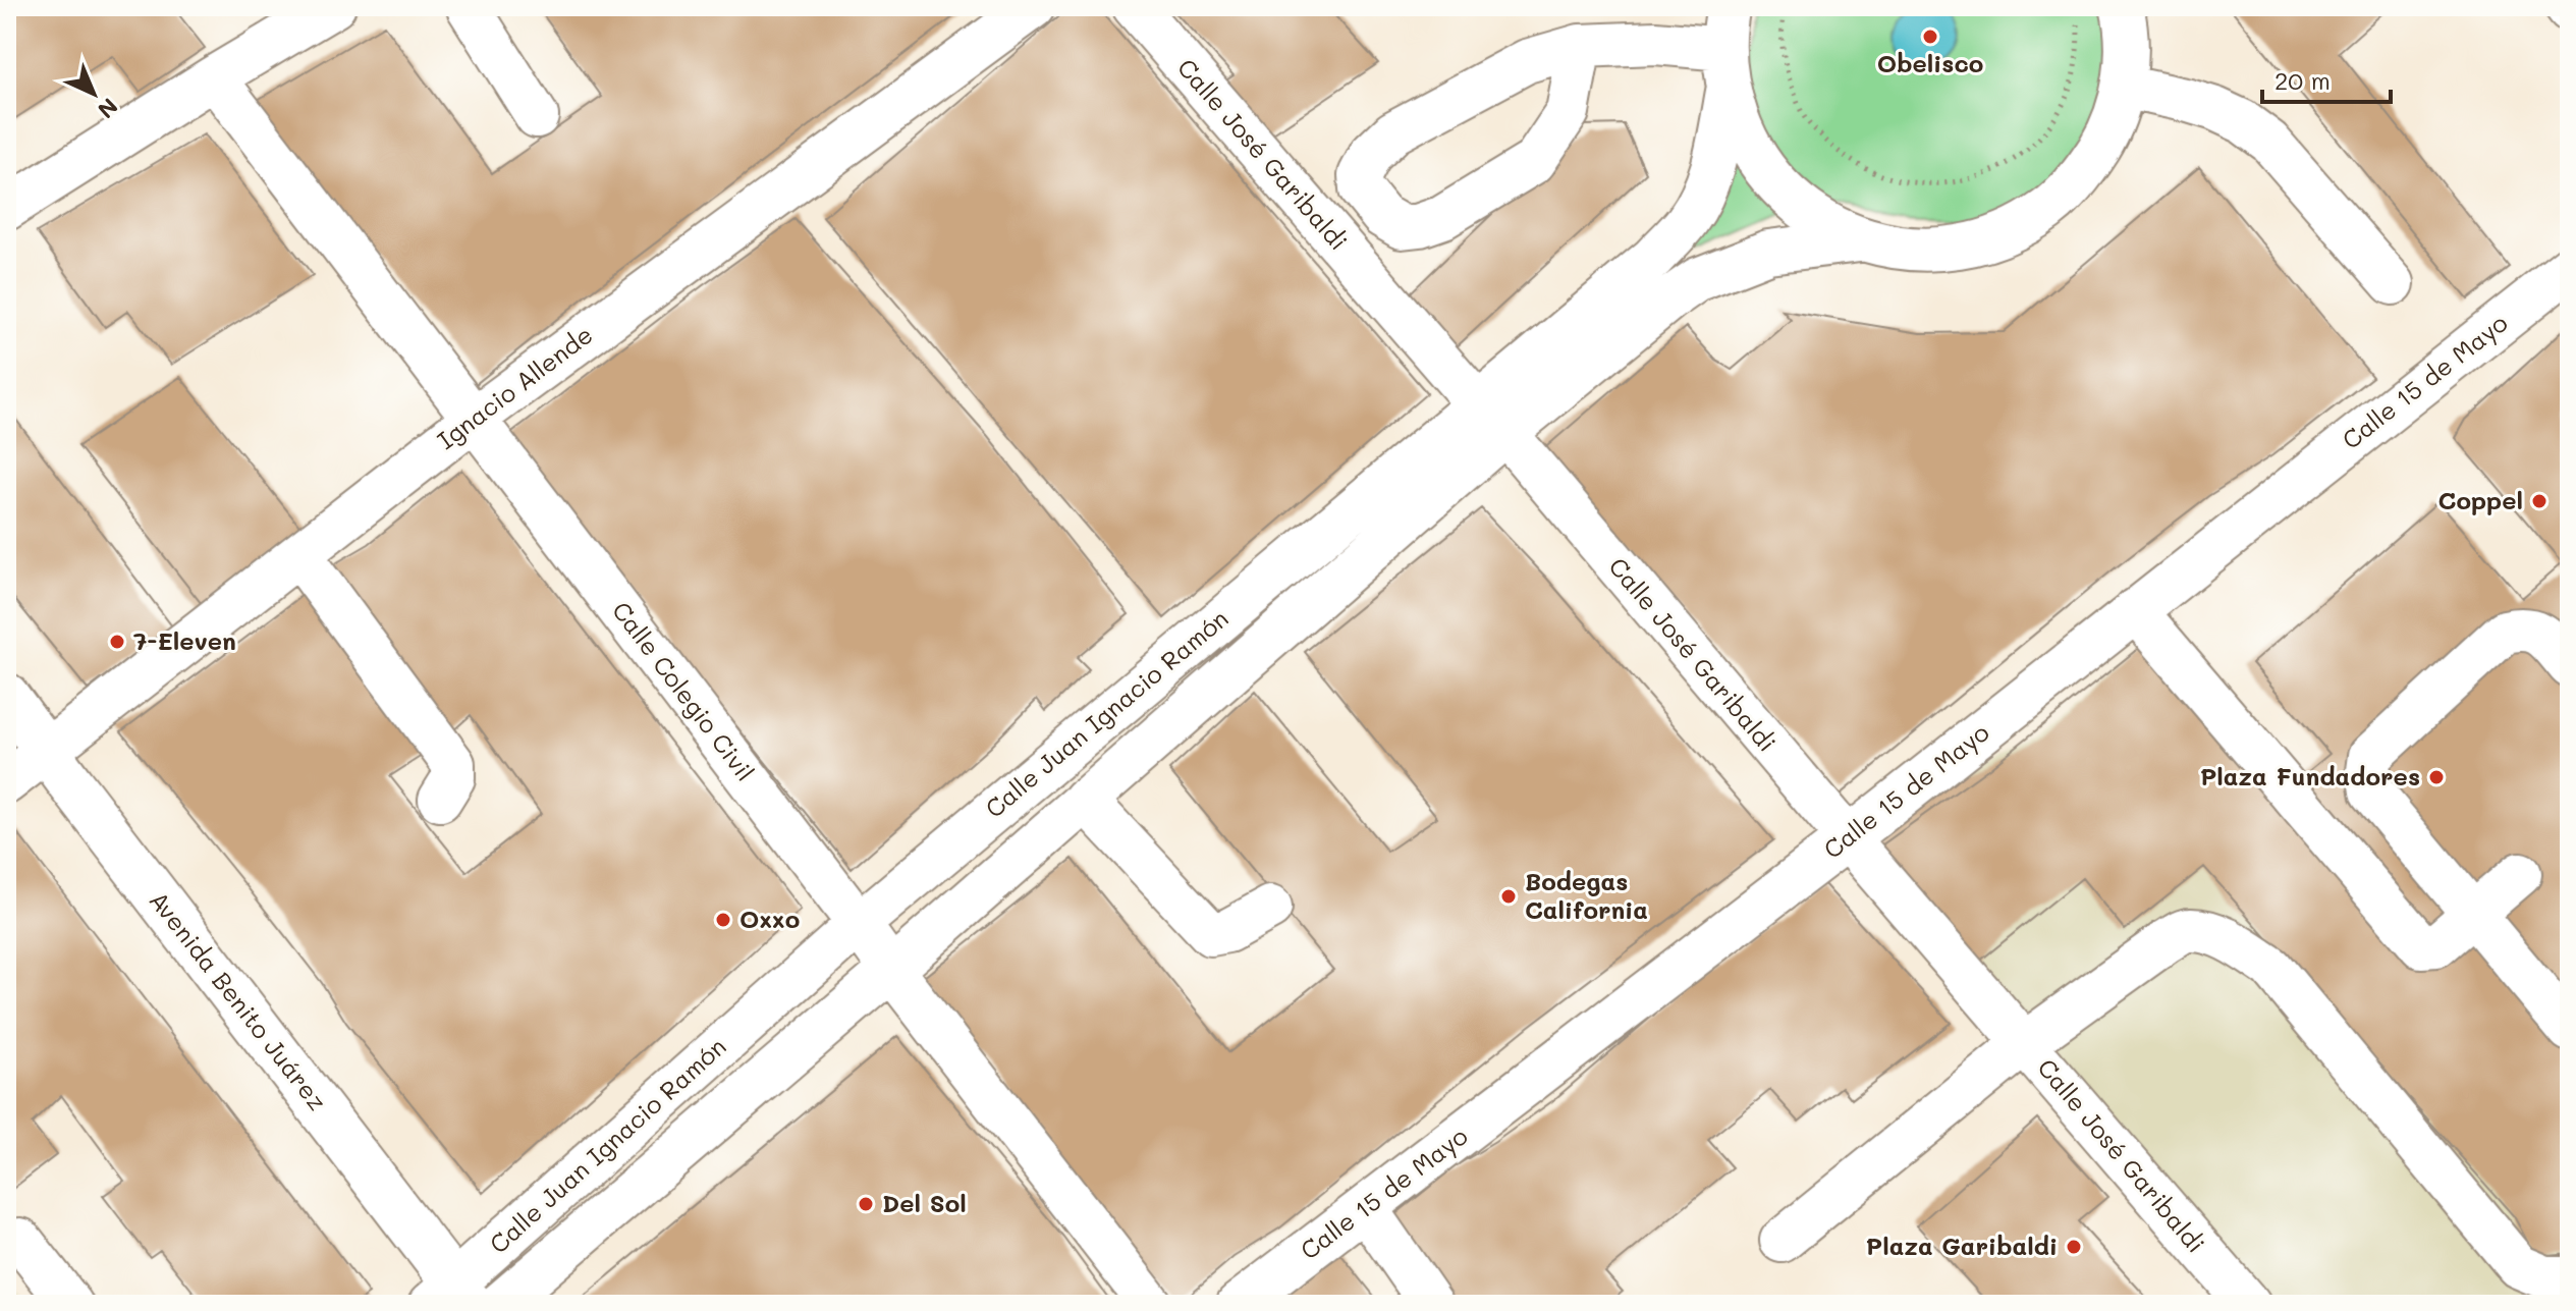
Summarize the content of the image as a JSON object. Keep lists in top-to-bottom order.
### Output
{
  "streets": {
    "main road": ["Avenida Benito Juárez"],
    "street": [
      "Calle José Garibaldi",
      "Calle 15 de Mayo",
      "Ignacio Allende",
      "Calle Colegio Civil",
      "Calle Juan Ignacio Ramón"
    ]
  },
  "crossings": [
    ["Calle José Garibaldi", "Calle 15 de Mayo"],
    ["Calle José Garibaldi", "Calle Juan Ignacio Ramón"],
    ["Ignacio Allende", "Calle Colegio Civil"],
    ["Ignacio Allende", "Avenida Benito Juárez"],
    ["Calle Colegio Civil", "Calle Juan Ignacio Ramón"],
    ["Calle Juan Ignacio Ramón", "Avenida Benito Juárez"]
  ],
  "places": [
    "Obelisco",
    "Coppel",
    "7-Eleven",
    "Plaza Fundadores",
    "Bodegas California",
    "Oxxo",
    "Del Sol",
    "Plaza Garibaldi"
  ],
  "scale_bar": "20 m",
  "north": "bottom right"
}
